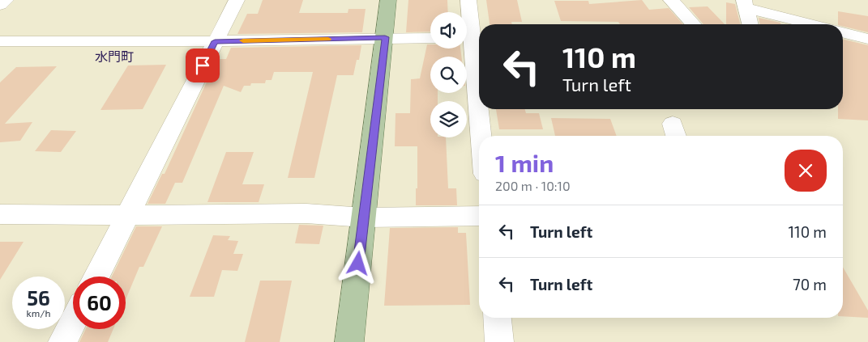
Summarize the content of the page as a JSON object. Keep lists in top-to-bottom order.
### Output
{
  "districts": ["水門町"],
  "page": {
    "turn": ["110 m", "Turn left"],
    "heading": ["1 min", "200 m · 10:10"],
    "list": [
      {
        "name": "Turn left",
        "value": "110 m"
      },
      {
        "name": "Turn left",
        "value": "70 m"
      }
    ],
    "speed": "56 km/h",
    "limit": "60"
  }
}
